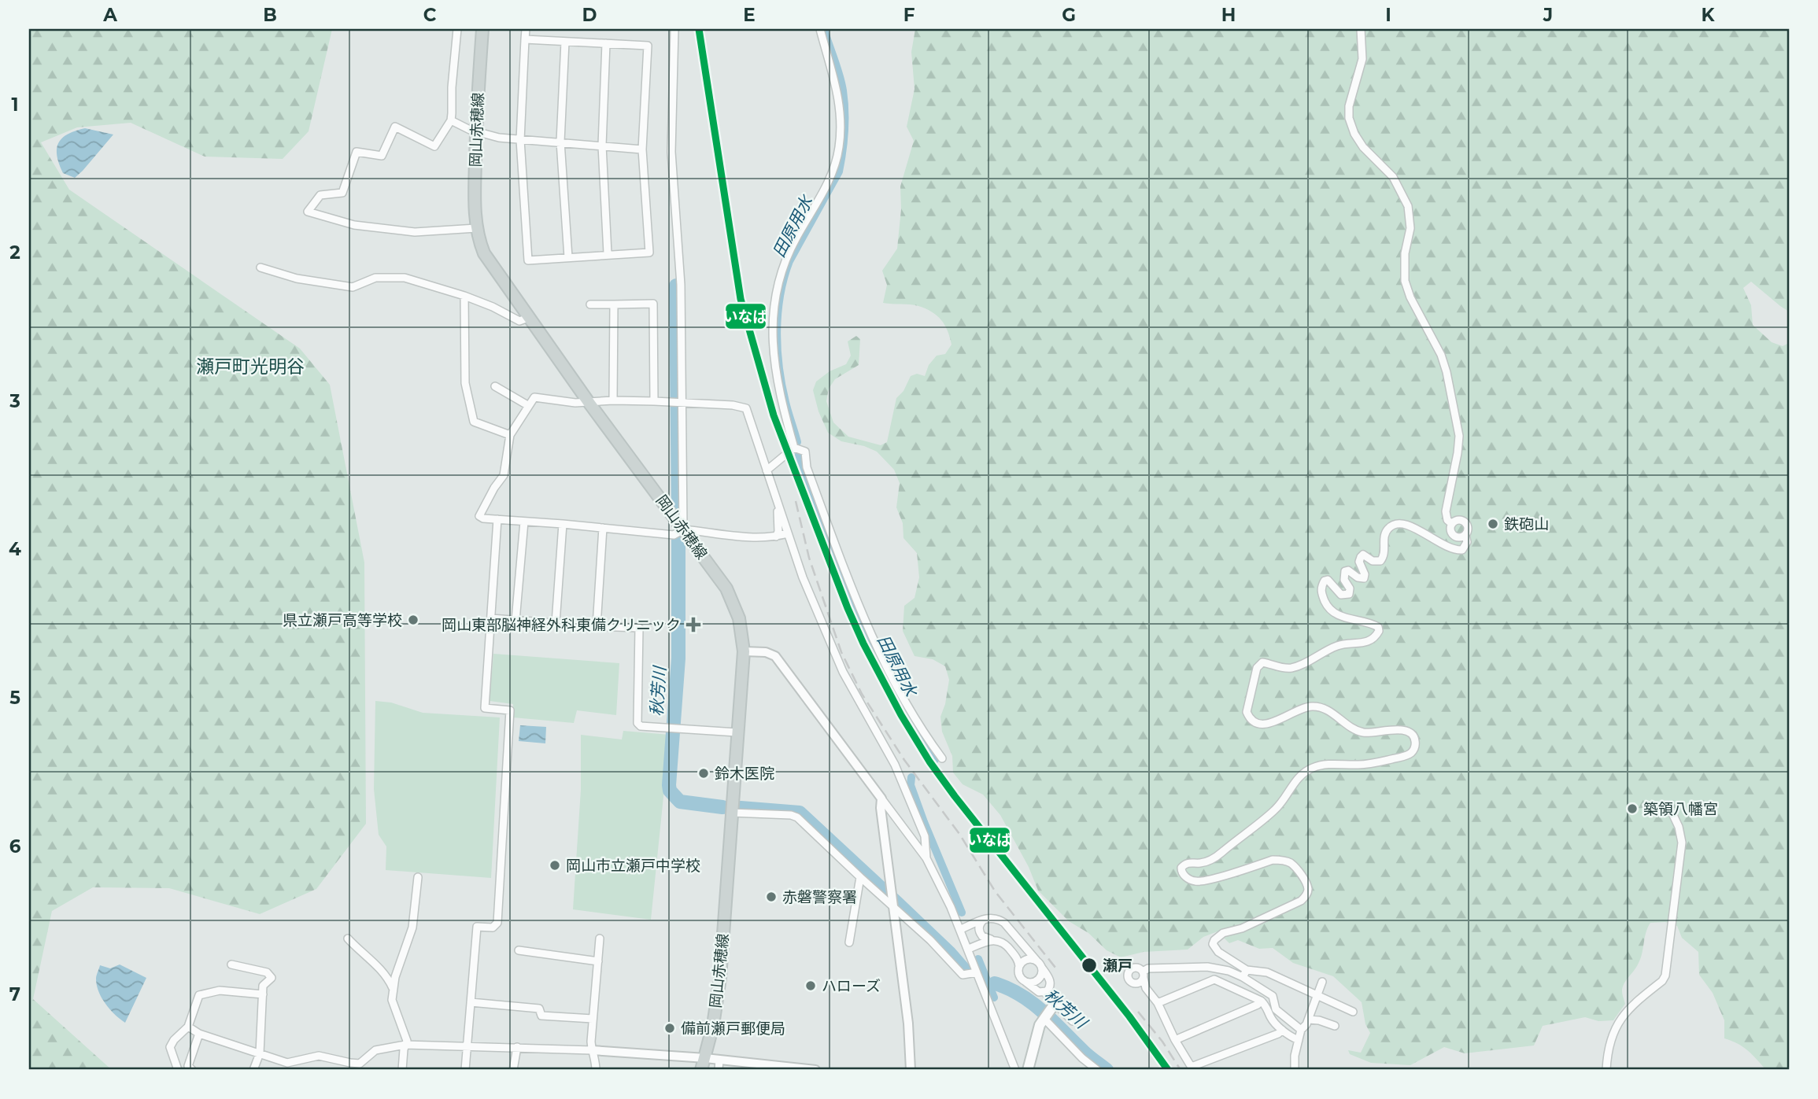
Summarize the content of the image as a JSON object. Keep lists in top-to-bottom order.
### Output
{
  "streets": {
    "main road": ["岡山赤穂線"]
  },
  "districts": ["瀬戸町光明谷"],
  "water": ["田原用水", "秋芳川"],
  "places": {
    "other": [
      "鉄砲山",
      "県立瀬戸高等学校",
      "鈴木医院",
      "築領八幡宮",
      "岡山市立瀬戸中学校",
      "赤磐警察署",
      "瀬戸",
      "ハローズ",
      "備前瀬戸郵便局"
    ],
    "health": ["岡山東部脳神経外科東備クリニック"]
  },
  "lines": ["transit line いなば"],
  "grid": {
    "columns": [
      "A",
      "B",
      "C",
      "D",
      "E",
      "F",
      "G",
      "H",
      "I",
      "J",
      "K"
    ],
    "rows": [
      "1",
      "2",
      "3",
      "4",
      "5",
      "6",
      "7"
    ]
  }
}
